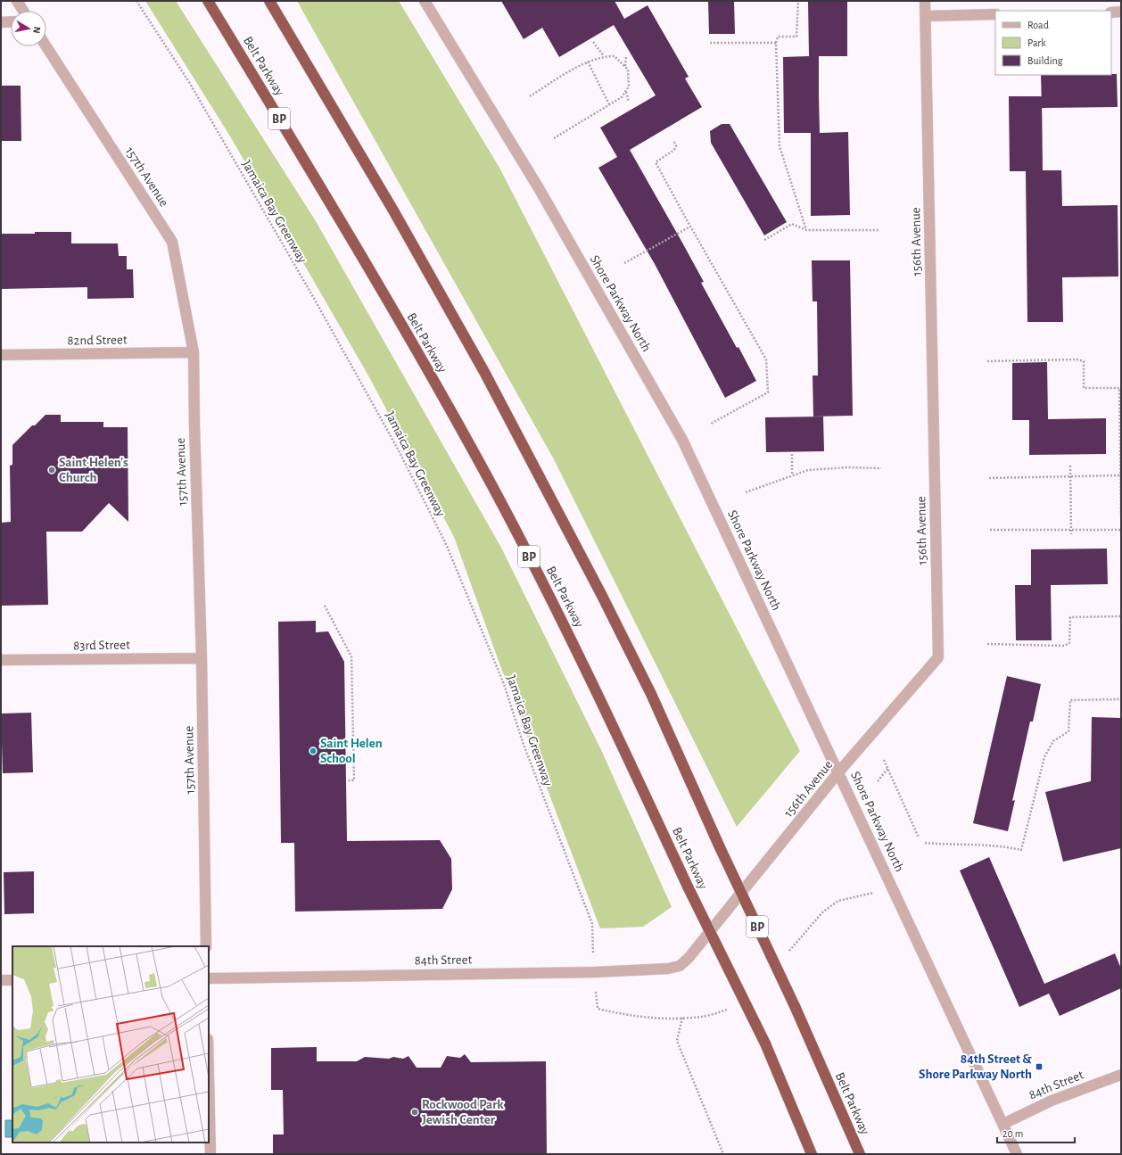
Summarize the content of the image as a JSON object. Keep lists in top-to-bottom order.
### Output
{
  "streets": {
    "highway": ["Belt Parkway", "BP"],
    "street": [
      "157th Avenue",
      "156th Avenue",
      "Shore Parkway North",
      "82nd Street",
      "83rd Street",
      "84th Street"
    ],
    "path": ["Jamaica Bay Greenway"]
  },
  "crossings": [
    ["157th Avenue", "82nd Street"],
    ["157th Avenue", "83rd Street"],
    ["Jamaica Bay Greenway", "84th Street"],
    ["156th Avenue", "Shore Parkway North"],
    ["156th Avenue", "84th Street"],
    ["Shore Parkway North", "84th Street"]
  ],
  "places": {
    "other": ["Saint Helen's Church", "Saint Helen School", "Rockwood Park Jewish Center"],
    "transit": ["84th Street & Shore Parkway North"]
  },
  "legend": ["Road", "Park", "Building"],
  "scale_bar": "20 m",
  "north": "right"
}
